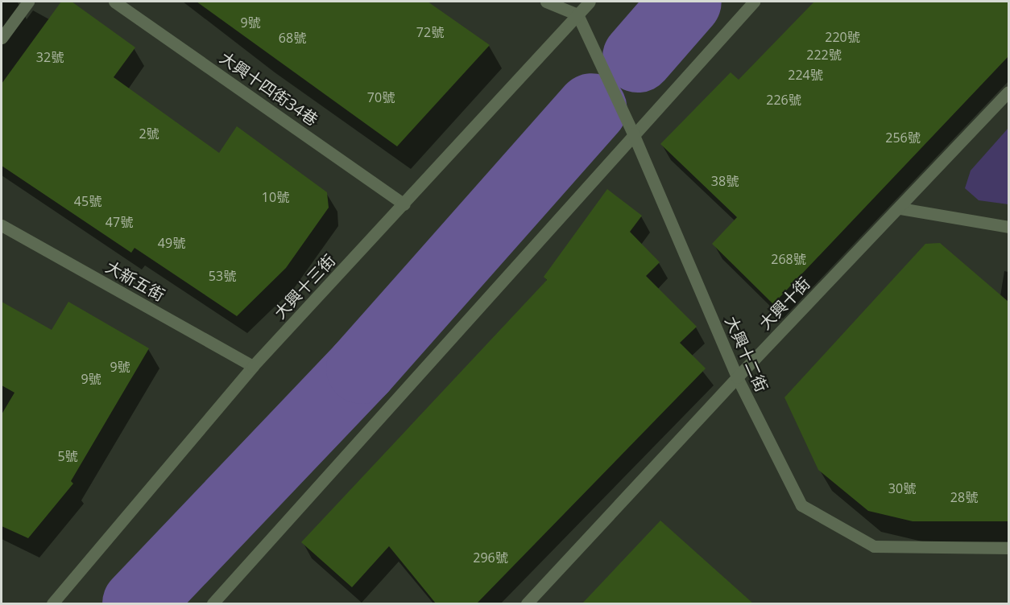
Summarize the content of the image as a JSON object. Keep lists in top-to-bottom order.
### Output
{
  "streets": {
    "street": [
      "大興十四街34巷",
      "大新五街",
      "大興十三街",
      "大興十街",
      "大興十二街"
    ]
  },
  "crossings": [
    ["大興十四街34巷", "大興十三街"],
    ["大新五街", "大興十三街"],
    ["大興十三街", "大興十二街"],
    ["大興十街", "大興十二街"]
  ],
  "house_numbers": [
    "9號",
    "72號",
    "220號",
    "68號",
    "222號",
    "32號",
    "224號",
    "70號",
    "226號",
    "2號",
    "256號",
    "38號",
    "10號",
    "45號",
    "47號",
    "49號",
    "268號",
    "53號",
    "9號",
    "9號",
    "5號",
    "30號",
    "28號",
    "296號"
  ]
}
